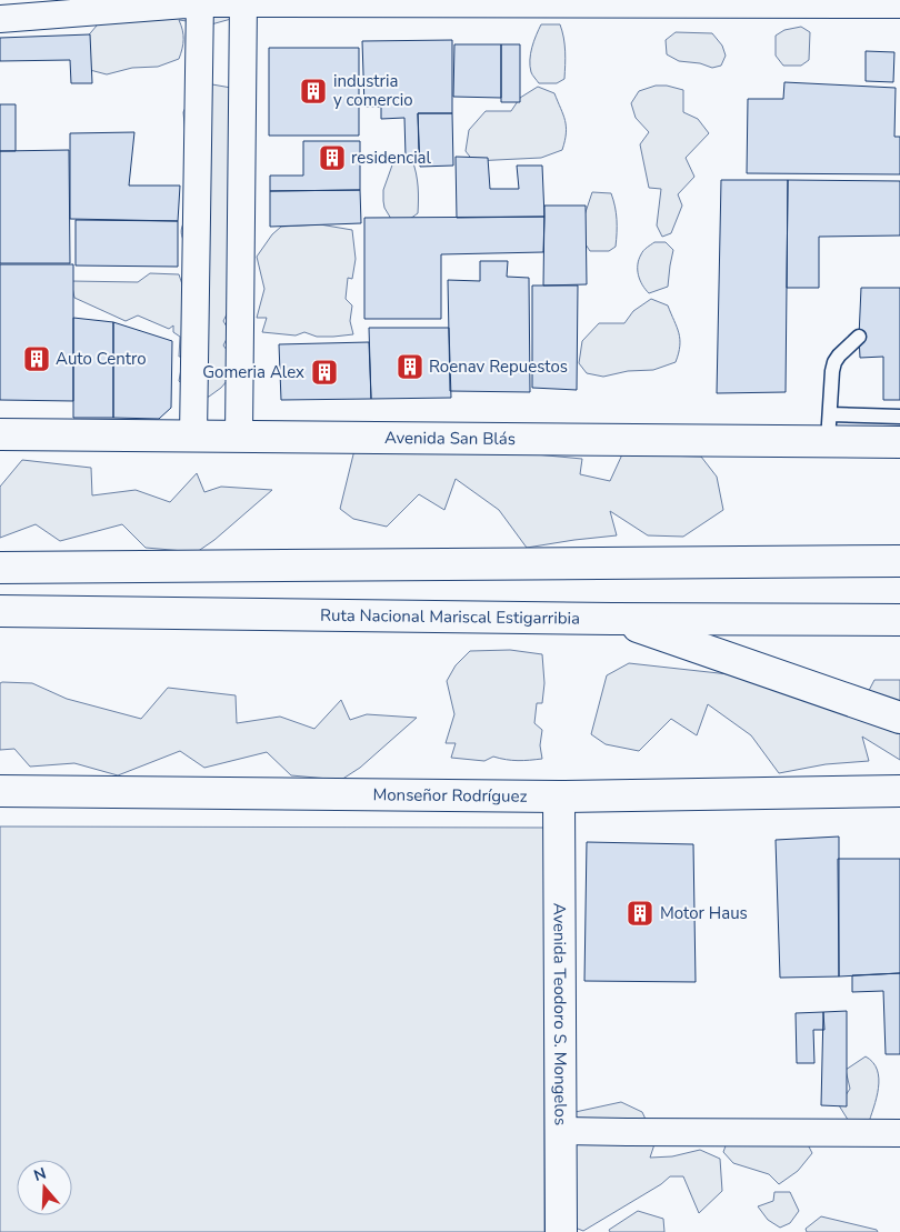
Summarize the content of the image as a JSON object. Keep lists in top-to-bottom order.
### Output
{
  "streets": {
    "main road": [
      "Avenida San Blás",
      "Ruta Nacional Mariscal Estigarribia",
      "Monseñor Rodríguez",
      "Avenida Teodoro S. Mongelos"
    ]
  },
  "crossings": [
    ["Monseñor Rodríguez", "Avenida Teodoro S. Mongelos"]
  ],
  "places": {
    "building": [
      "industria y comercio",
      "residencial",
      "Auto Centro",
      "Roenav Repuestos",
      "Gomeria Alex",
      "Motor Haus"
    ]
  },
  "north": "top"
}
